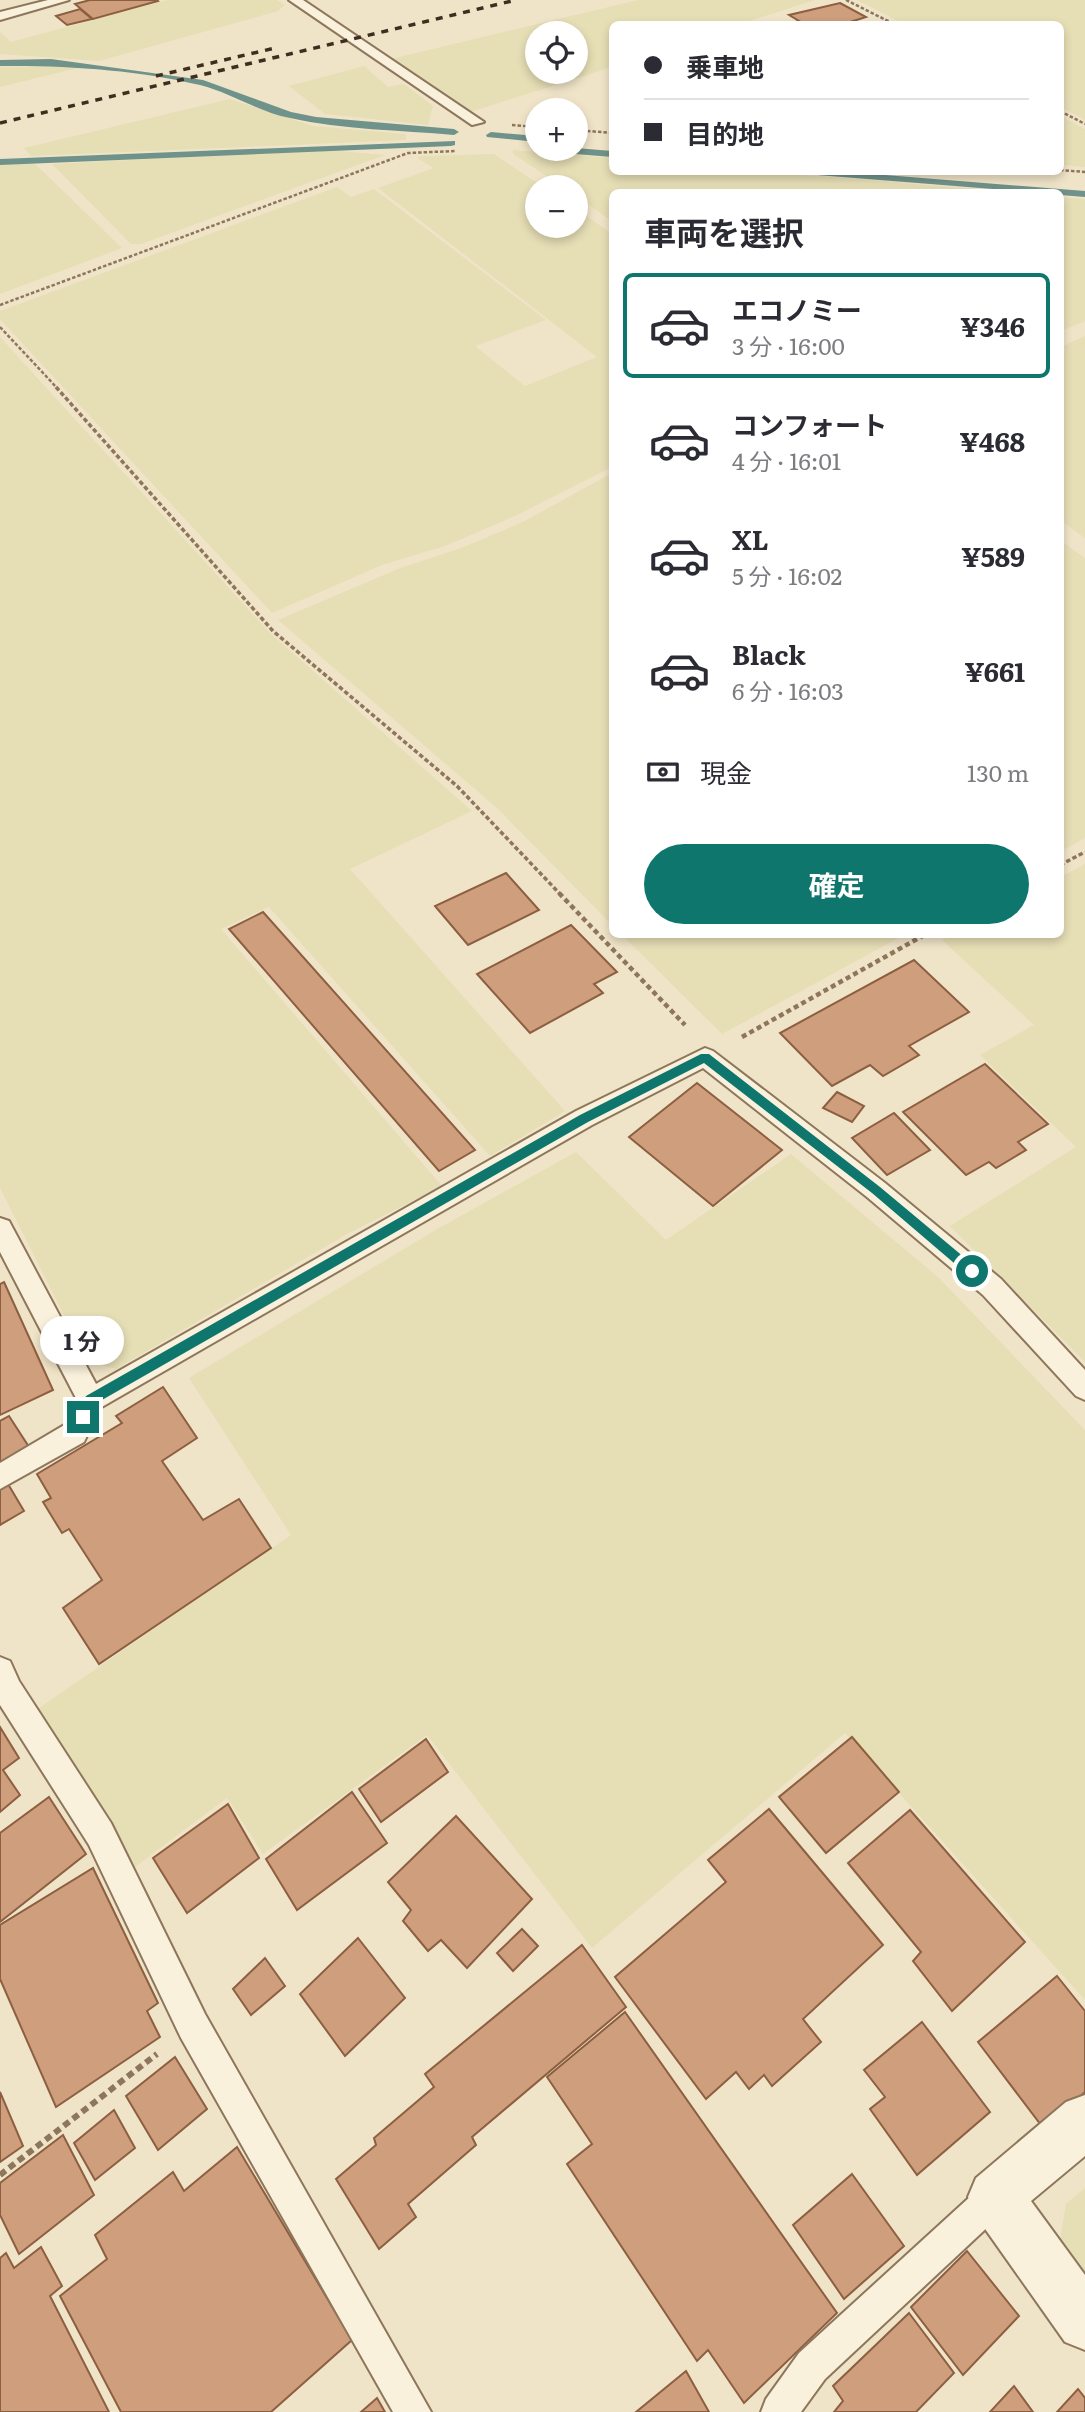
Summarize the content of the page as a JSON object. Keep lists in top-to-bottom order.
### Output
{
  "page": {
    "map_buttons": ["+", "−"],
    "banner": ["乗車地", "目的地"],
    "heading": "車両を選択",
    "list": [
      {
        "name": "エコノミー",
        "note": "3 分 · 16:00",
        "value": "¥346"
      },
      {
        "name": "コンフォート",
        "note": "4 分 · 16:01",
        "value": "¥468"
      },
      {
        "name": "XL",
        "note": "5 分 · 16:02",
        "value": "¥589"
      },
      {
        "name": "Black",
        "note": "6 分 · 16:03",
        "value": "¥661"
      }
    ],
    "pay": ["現金", "130 m"],
    "buttons": "確定",
    "bubble": "1 分"
  }
}
